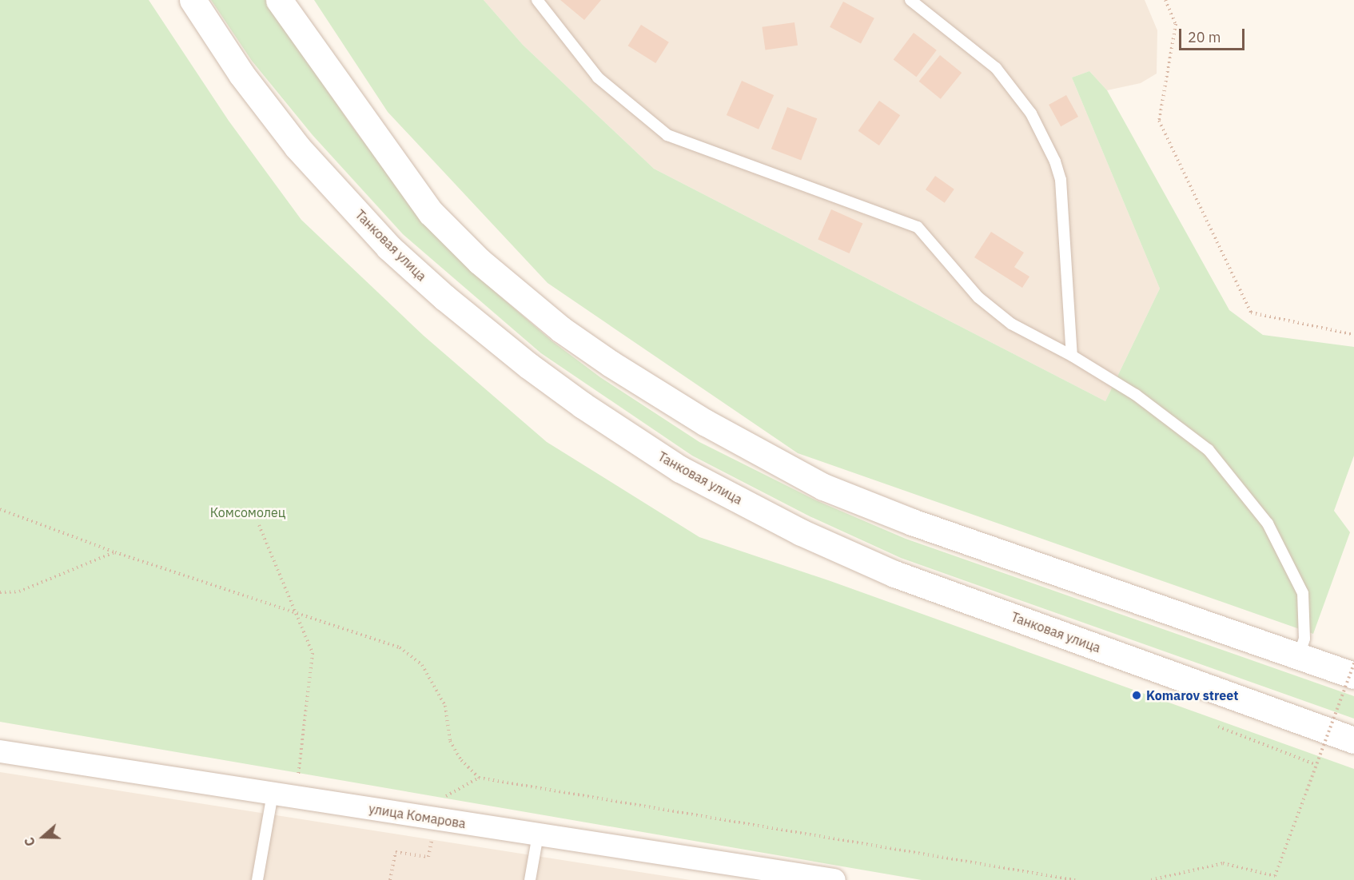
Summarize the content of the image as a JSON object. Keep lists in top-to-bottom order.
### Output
{
  "streets": {
    "main road": ["Танковая улица"],
    "street": ["улица Комарова"]
  },
  "parks": ["Комсомолец"],
  "places": ["Komarov street"],
  "scale_bar": "20 m",
  "north": "left"
}
